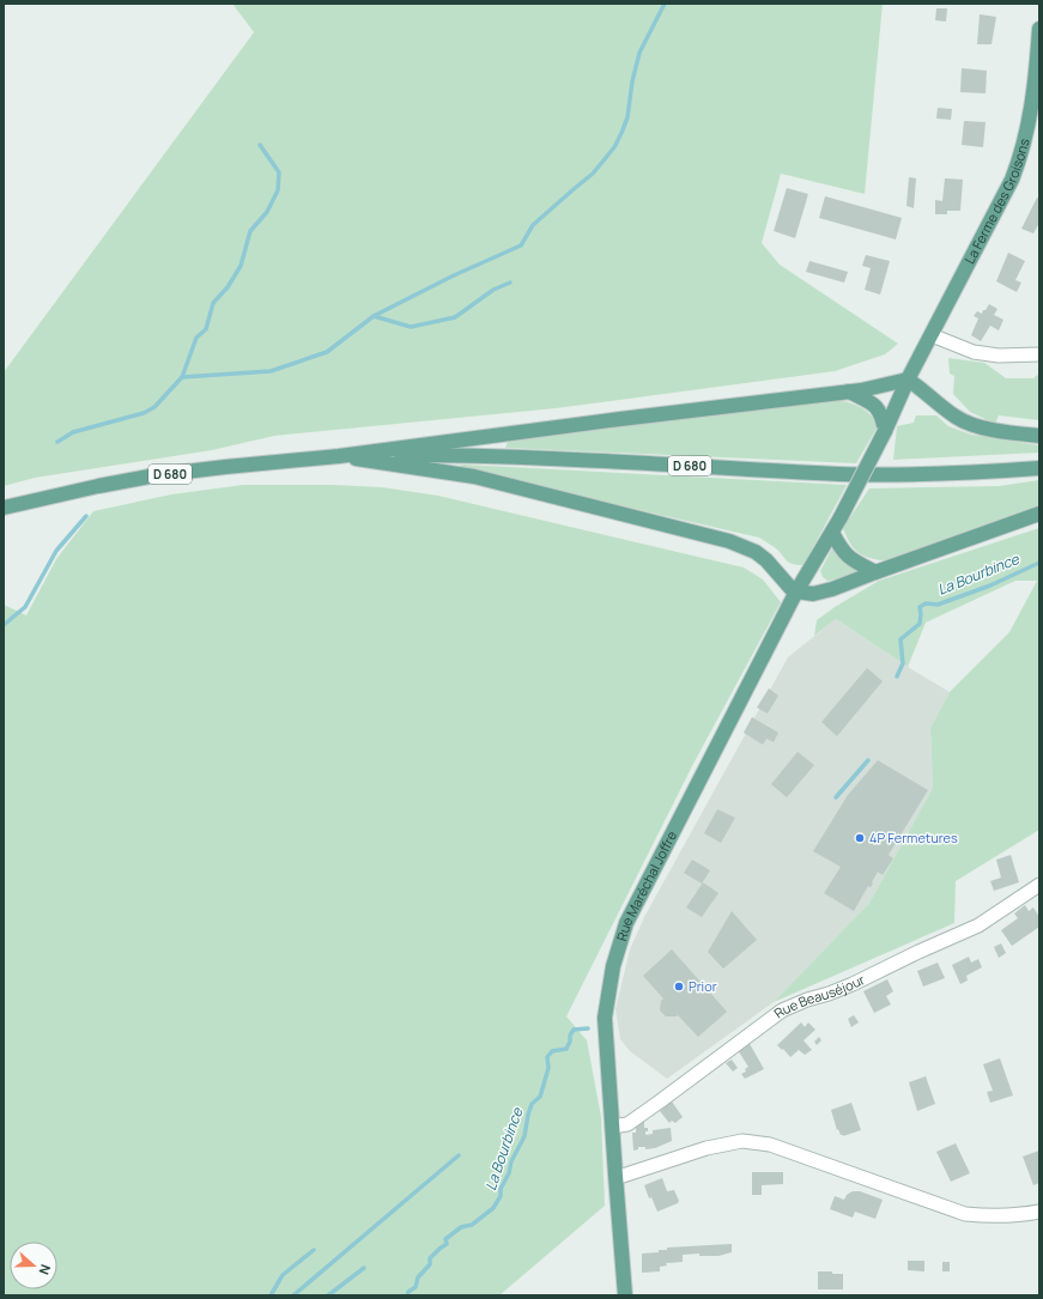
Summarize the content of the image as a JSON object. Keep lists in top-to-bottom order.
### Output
{
  "streets": {
    "main road": ["La Ferme des Groisons", "D 680", "Rue Maréchal Joffre"],
    "street": ["Rue Beauséjour"]
  },
  "crossings": [
    ["La Ferme des Groisons", "Rue Maréchal Joffre"],
    ["Rue Maréchal Joffre", "Rue Beauséjour"]
  ],
  "water": ["La Bourbince"],
  "places": ["4P Fermetures", "Prior"],
  "north": "right"
}
